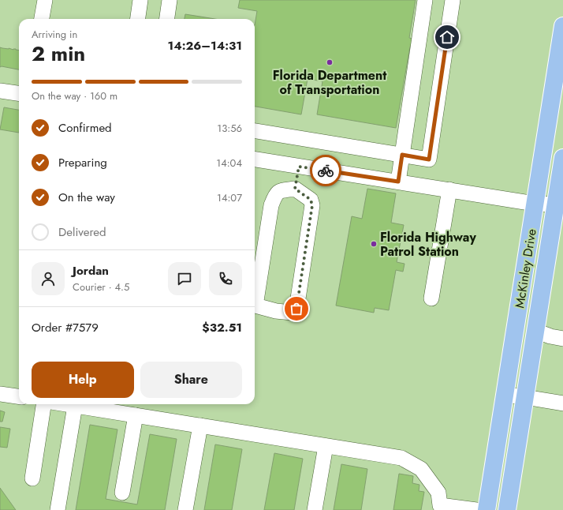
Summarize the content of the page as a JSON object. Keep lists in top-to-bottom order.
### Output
{
  "streets": {
    "main road": ["McKinley Drive"]
  },
  "places": ["Florida Department of Transportation", "Florida Highway Patrol Station"],
  "page": {
    "heading": ["2 min", "Arriving in", "14:26–14:31"],
    "panel": [
      "Jordan",
      "Courier · 4.5",
      "Order #7579",
      "$32.51"
    ],
    "bar": "On the way · 160 m",
    "list": [
      ["Confirmed", "13:56"],
      ["Preparing", "14:04"],
      ["On the way", "14:07"],
      "Delivered"
    ],
    "buttons": ["Help", "Share"]
  }
}
